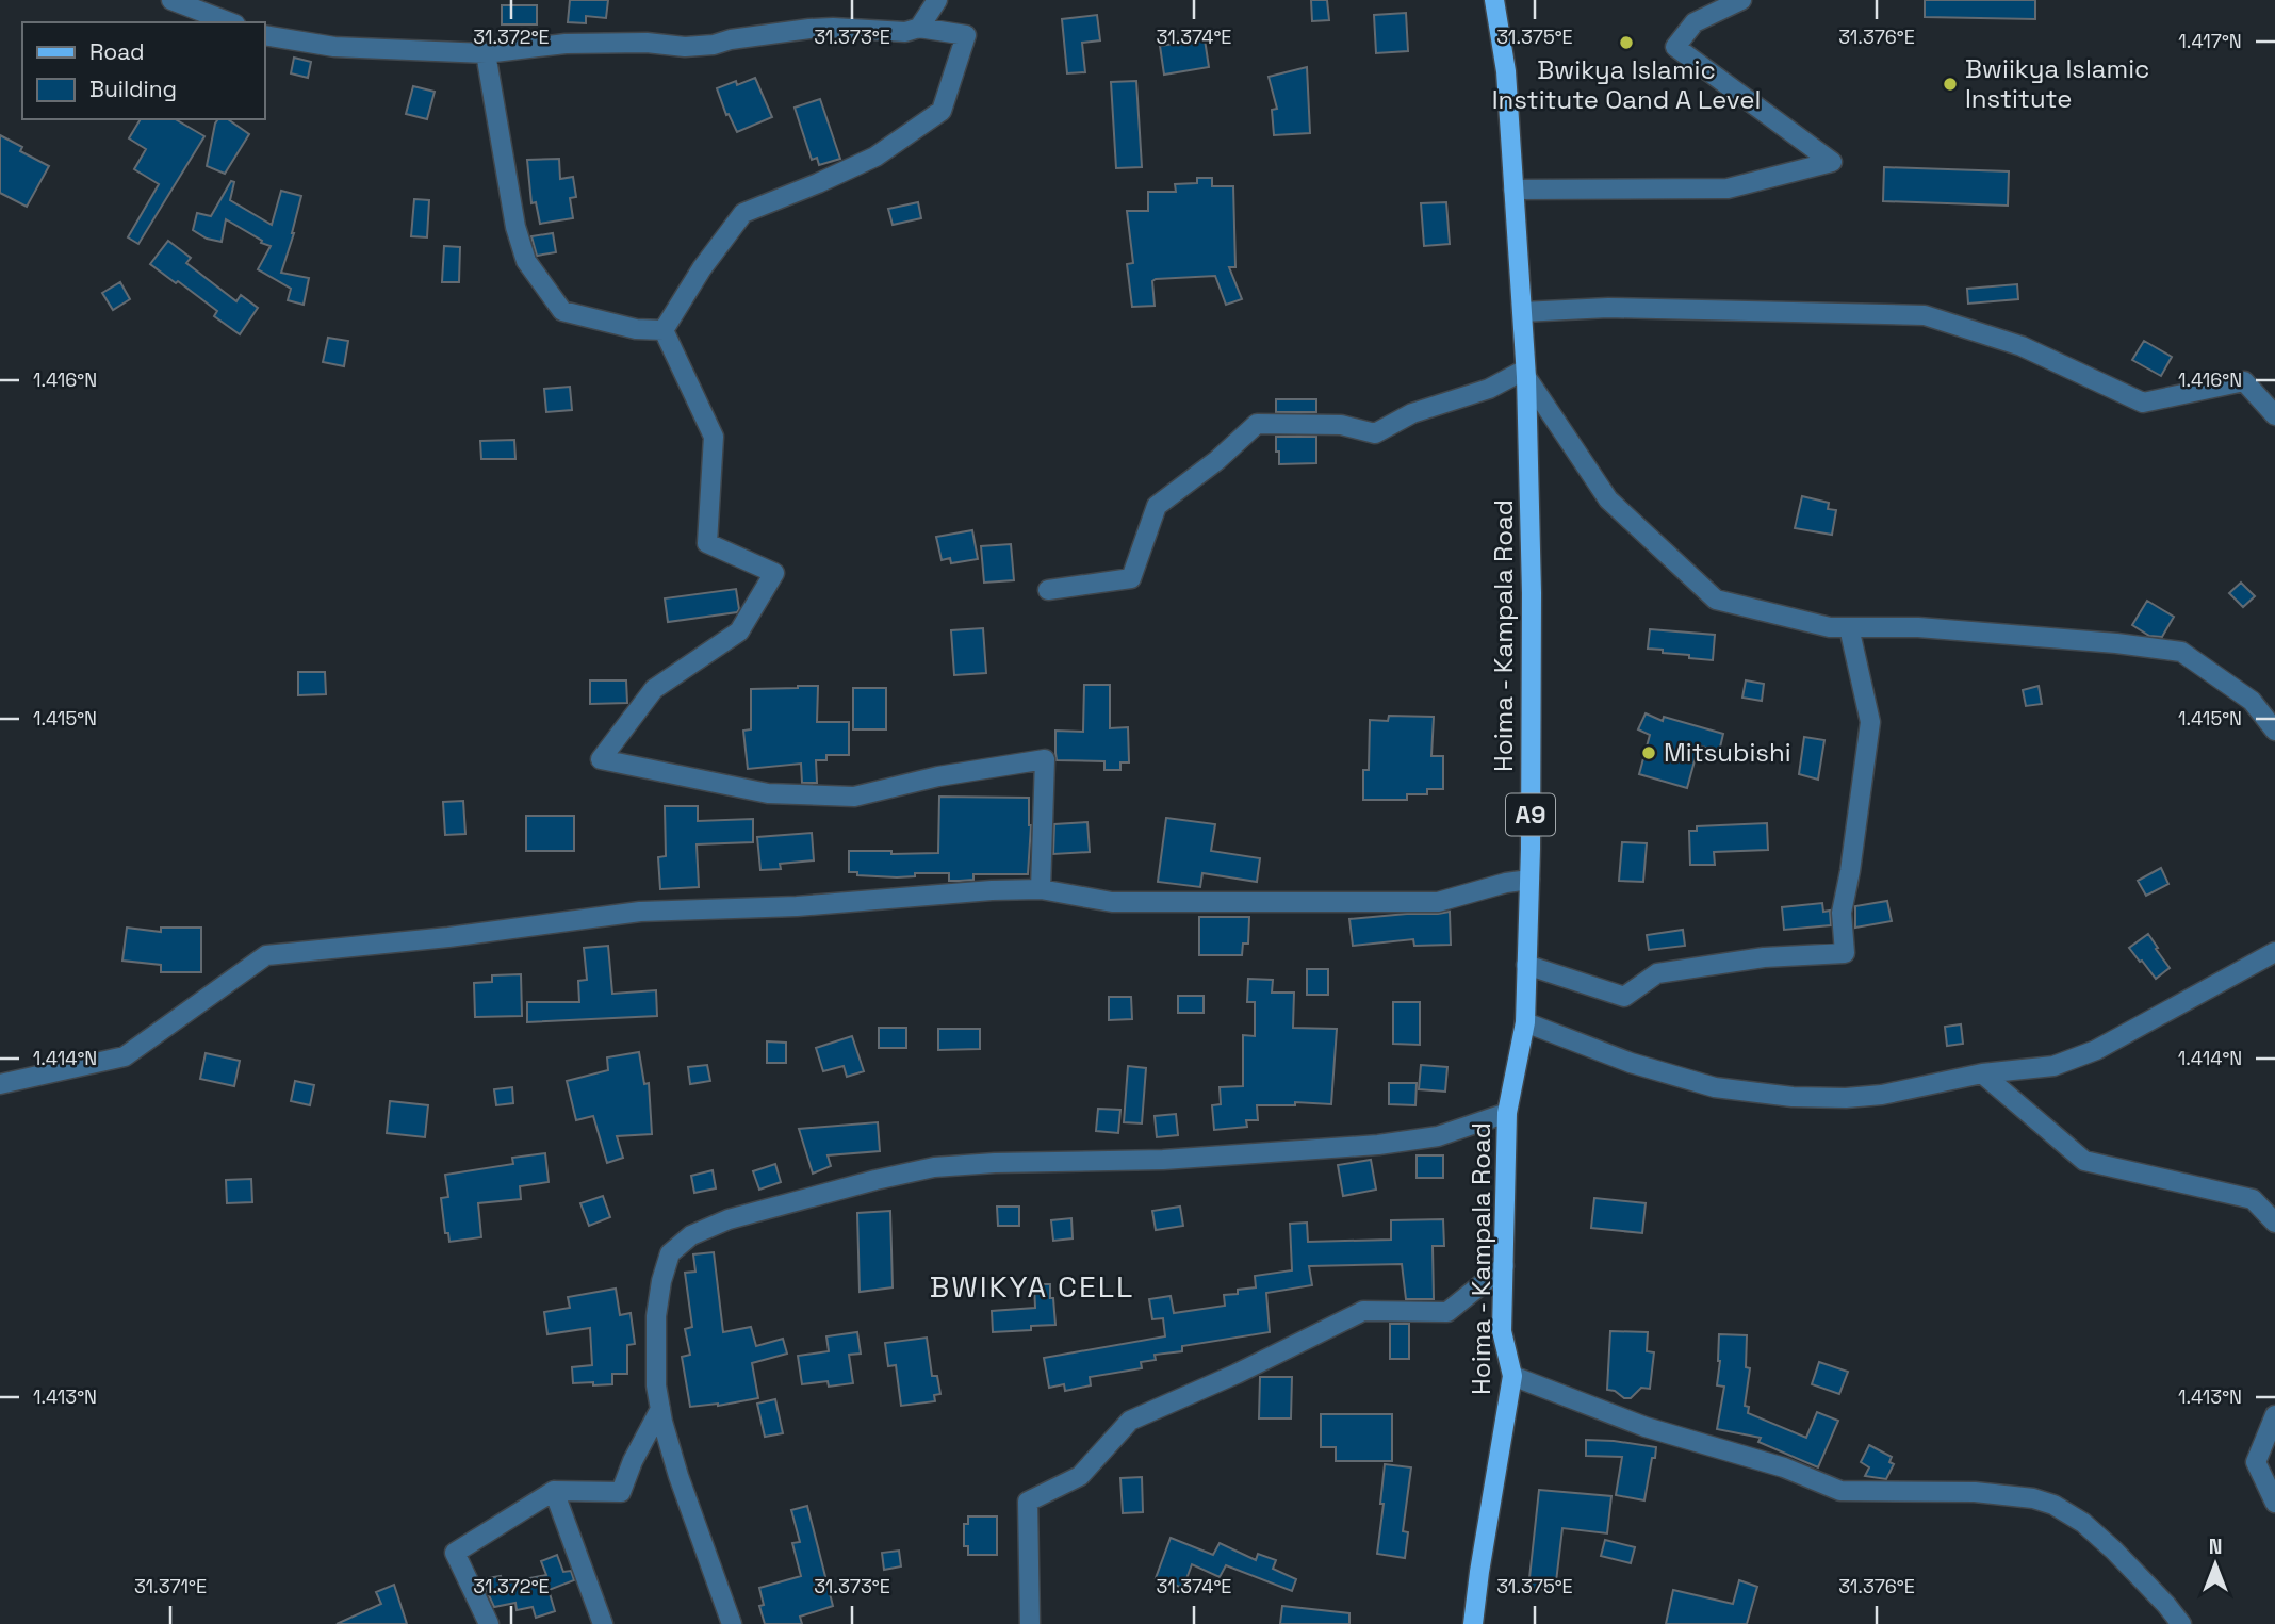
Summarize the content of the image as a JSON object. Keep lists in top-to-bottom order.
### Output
{
  "streets": {
    "main road": ["Hoima - Kampala Road", "A9"]
  },
  "districts": ["BWIKYA CELL"],
  "places": ["Bwikya Islamic Institute Oand A Level", "Bwiikya Islamic Institute", "Mitsubishi"],
  "legend": ["Road", "Building"],
  "north": "top",
  "coordinates": [
    "31.372°E",
    "31.373°E",
    "31.374°E",
    "31.375°E",
    "31.376°E",
    "1.417°N",
    "1.416°N",
    "1.415°N",
    "1.414°N",
    "1.413°N",
    "31.371°E"
  ]
}
